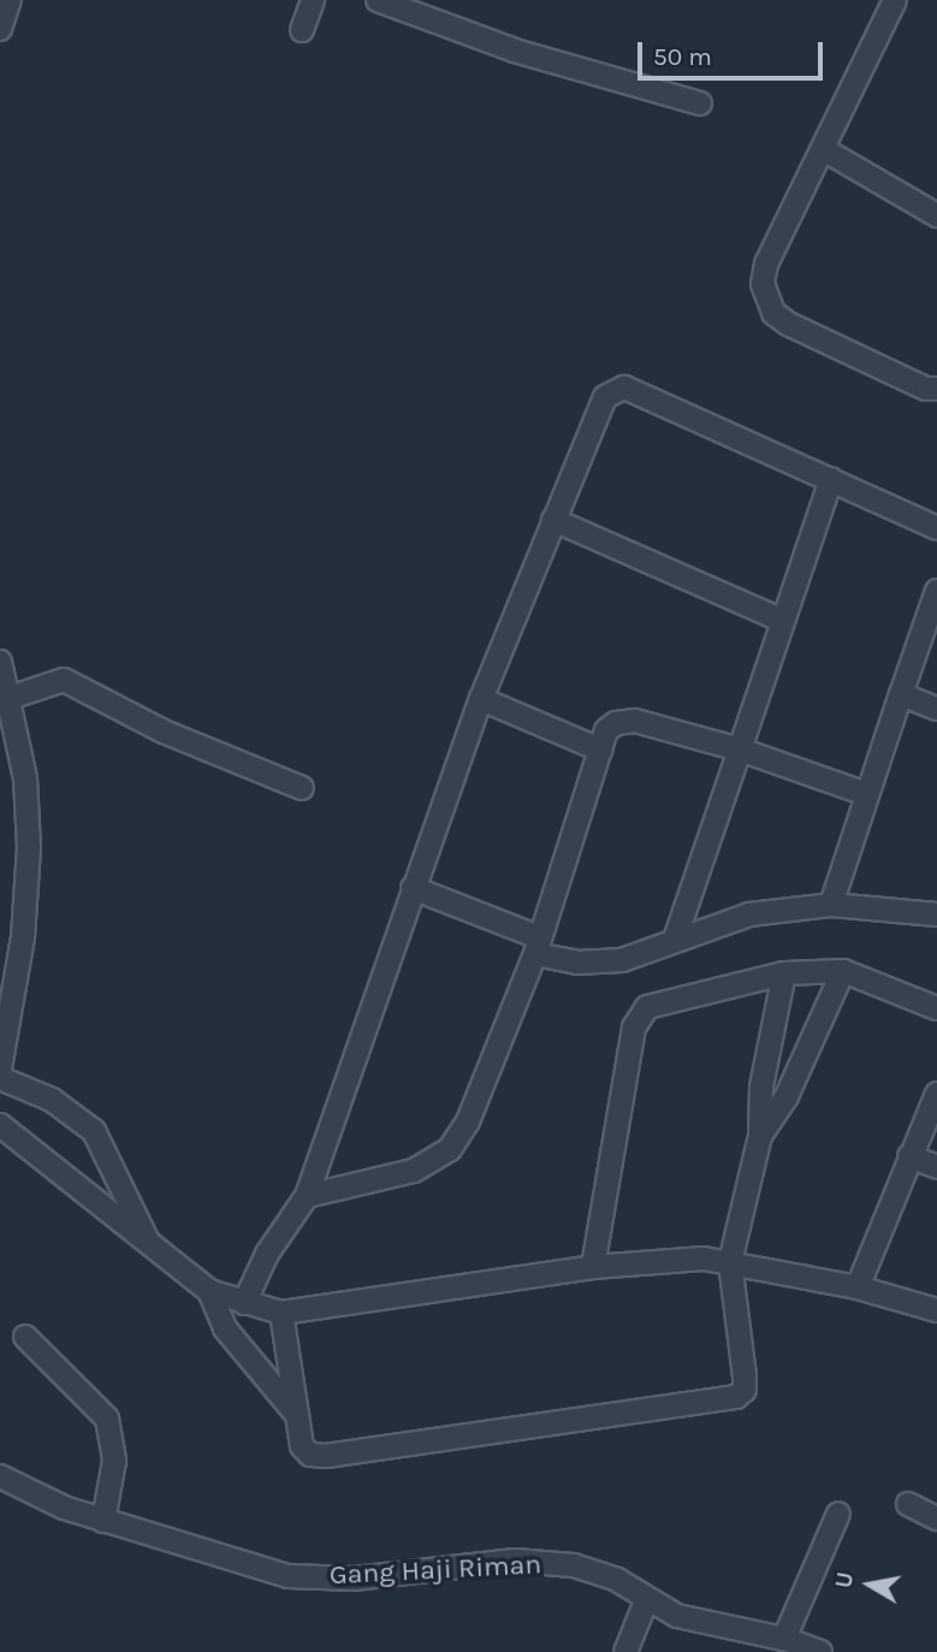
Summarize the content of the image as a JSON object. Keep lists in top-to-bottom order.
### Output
{
  "streets": {
    "street": ["Gang Haji Riman"]
  },
  "scale_bar": "50 m",
  "north": "left"
}
